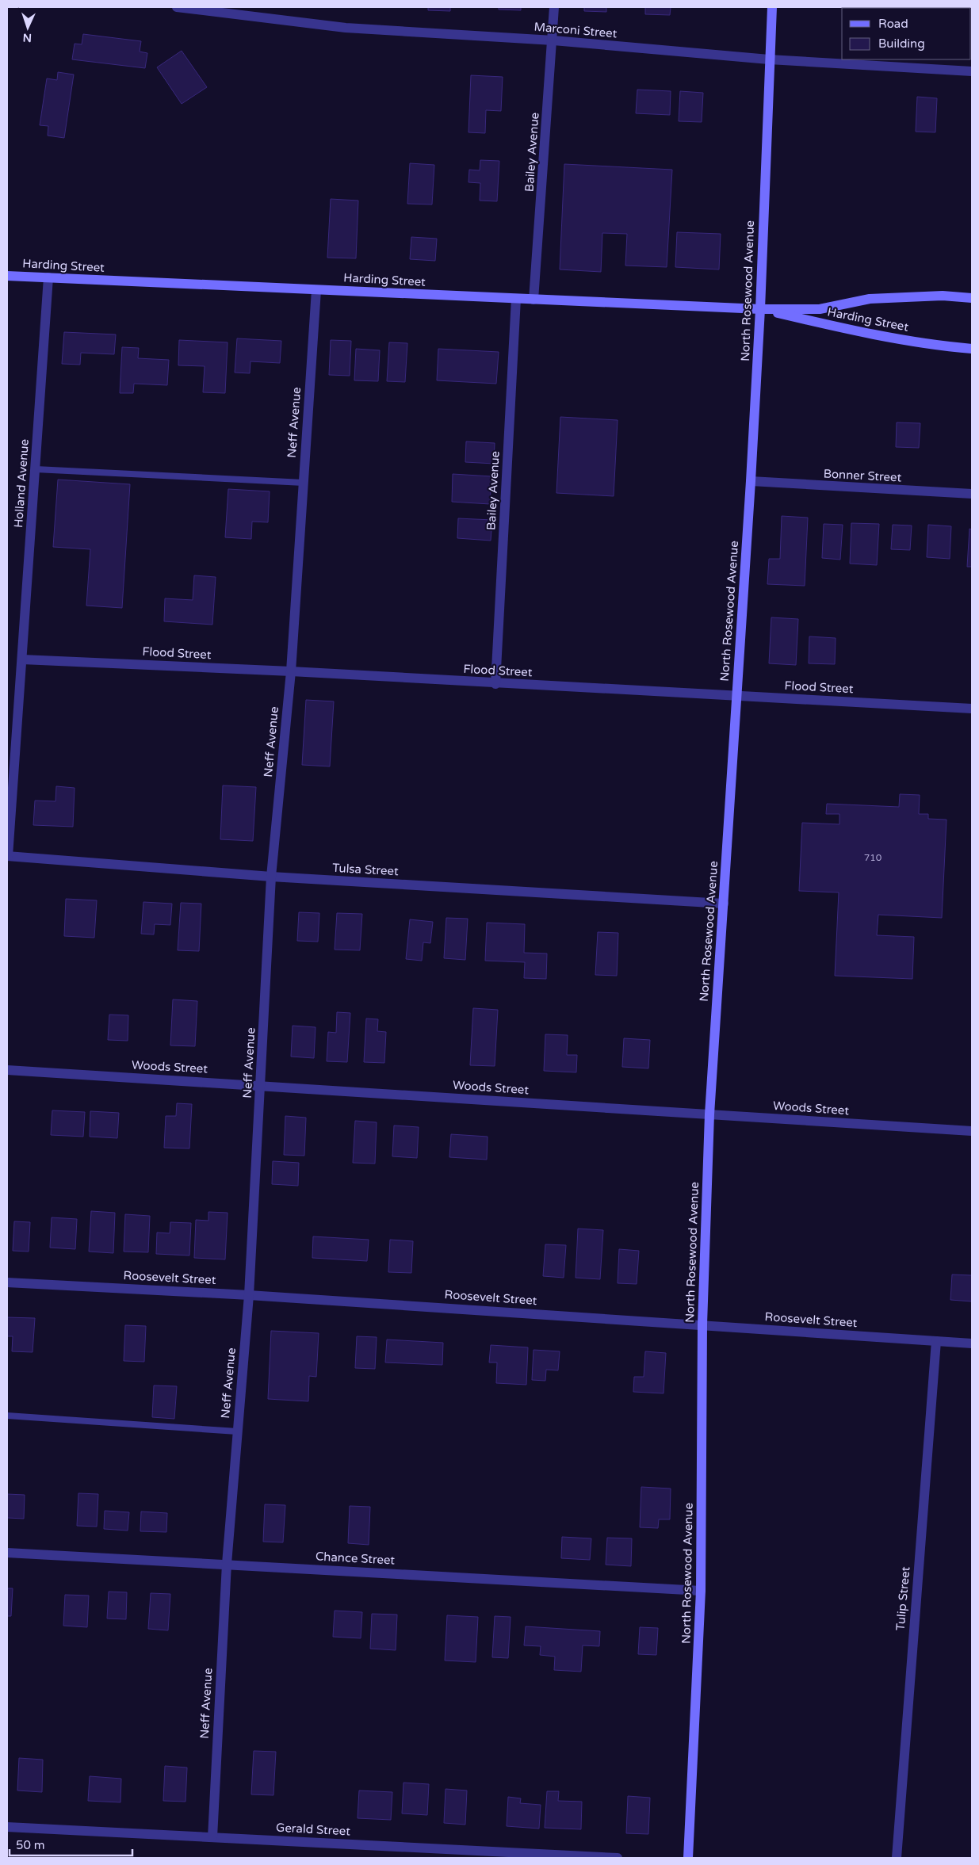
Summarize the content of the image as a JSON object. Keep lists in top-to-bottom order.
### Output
{
  "streets": {
    "street": [
      "Marconi Street",
      "Bailey Avenue",
      "Harding Street",
      "North Rosewood Avenue",
      "Neff Avenue",
      "Bonner Street",
      "Holland Avenue",
      "Flood Street",
      "Tulsa Street",
      "Woods Street",
      "Roosevelt Street",
      "Chance Street",
      "Tulip Street",
      "Gerald Street"
    ]
  },
  "crossings": [
    ["Marconi Street", "Bailey Avenue"],
    ["Marconi Street", "North Rosewood Avenue"],
    ["Bailey Avenue", "Harding Street"],
    ["Bailey Avenue", "Flood Street"],
    ["Harding Street", "North Rosewood Avenue"],
    ["Harding Street", "Neff Avenue"],
    ["Harding Street", "Holland Avenue"],
    ["North Rosewood Avenue", "Bonner Street"],
    ["North Rosewood Avenue", "Flood Street"],
    ["North Rosewood Avenue", "Tulsa Street"],
    ["North Rosewood Avenue", "Woods Street"],
    ["North Rosewood Avenue", "Roosevelt Street"],
    ["North Rosewood Avenue", "Chance Street"],
    ["Neff Avenue", "Flood Street"],
    ["Neff Avenue", "Tulsa Street"],
    ["Neff Avenue", "Woods Street"],
    ["Neff Avenue", "Roosevelt Street"],
    ["Neff Avenue", "Chance Street"],
    ["Neff Avenue", "Gerald Street"],
    ["Holland Avenue", "Flood Street"],
    ["Holland Avenue", "Tulsa Street"],
    ["Roosevelt Street", "Tulip Street"]
  ],
  "house_numbers": ["710"],
  "legend": ["Road", "Building"],
  "scale_bar": "50 m",
  "north": "bottom"
}
